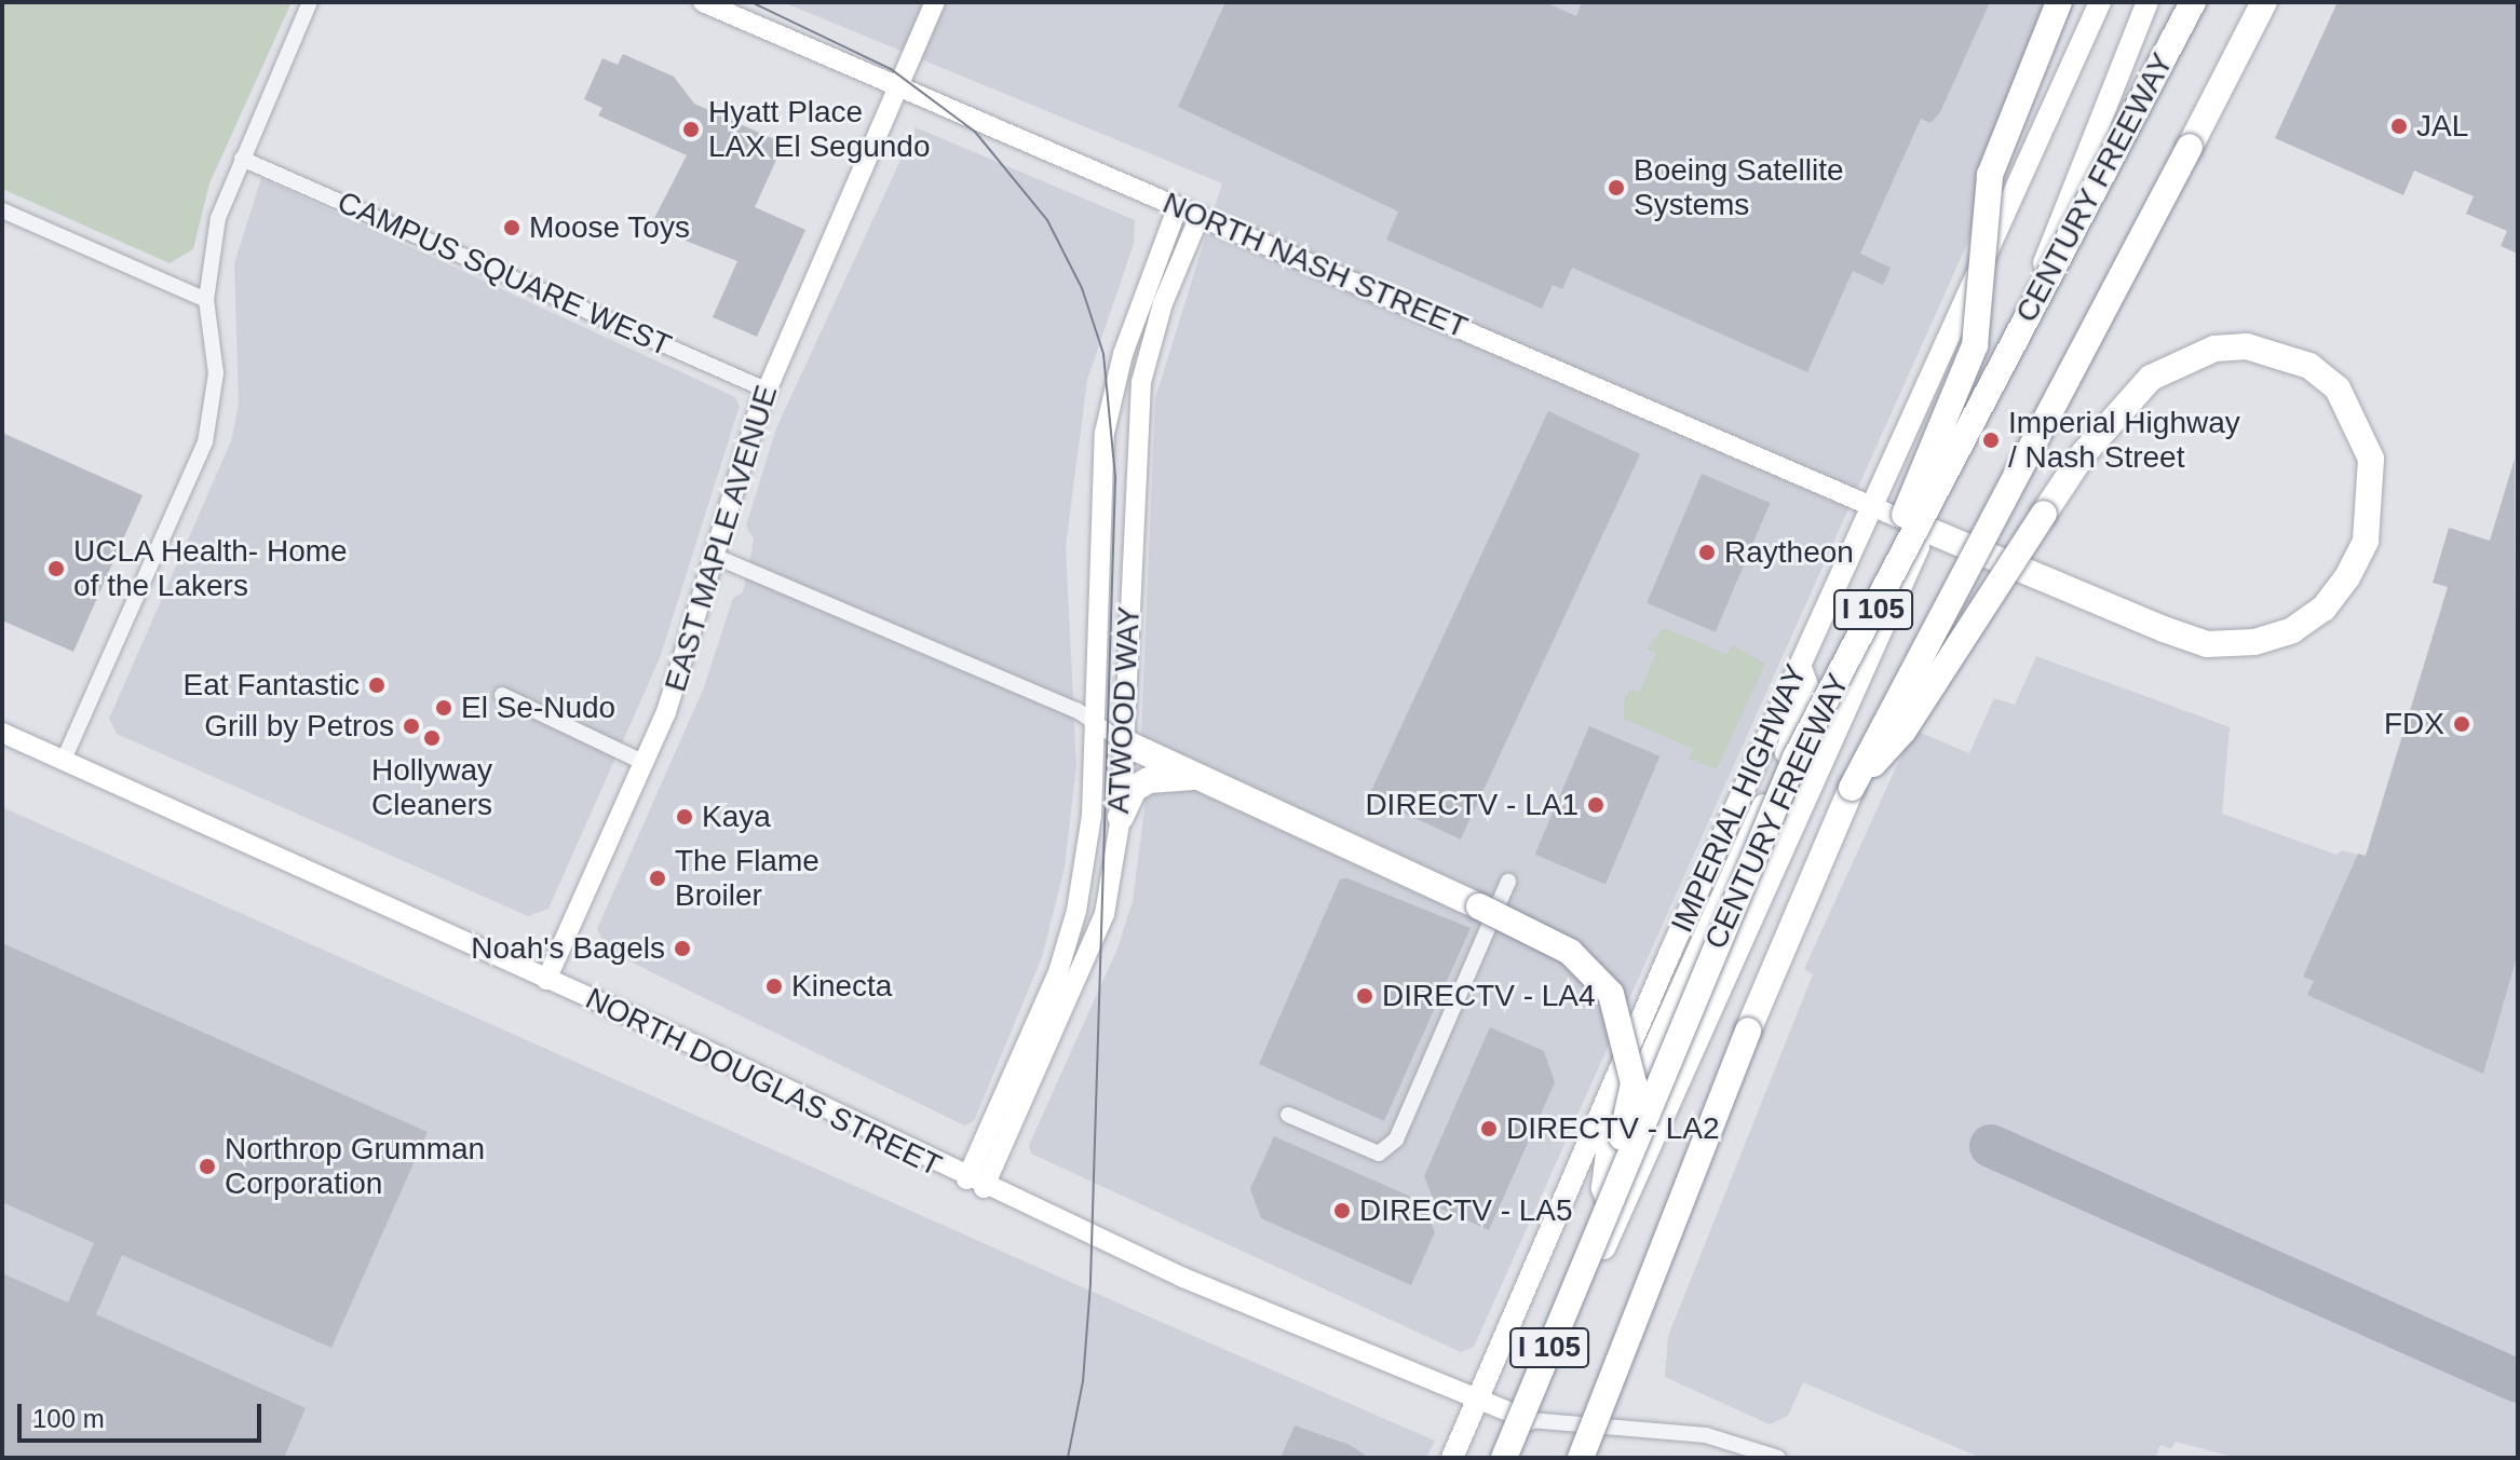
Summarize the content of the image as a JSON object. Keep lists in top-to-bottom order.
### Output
{
  "streets": {
    "highway": ["CENTURY FREEWAY", "I 105"],
    "main road": ["IMPERIAL HIGHWAY"],
    "street": [
      "NORTH NASH STREET",
      "CAMPUS SQUARE WEST",
      "EAST MAPLE AVENUE",
      "ATWOOD WAY",
      "NORTH DOUGLAS STREET"
    ]
  },
  "crossings": [
    ["NORTH NASH STREET", "EAST MAPLE AVENUE"],
    ["NORTH NASH STREET", "ATWOOD WAY"],
    ["NORTH NASH STREET", "IMPERIAL HIGHWAY"],
    ["CAMPUS SQUARE WEST", "EAST MAPLE AVENUE"],
    ["EAST MAPLE AVENUE", "NORTH DOUGLAS STREET"],
    ["ATWOOD WAY", "NORTH DOUGLAS STREET"],
    ["IMPERIAL HIGHWAY", "NORTH DOUGLAS STREET"]
  ],
  "places": [
    "JAL",
    "Hyatt Place LAX El Segundo",
    "Boeing Satellite Systems",
    "Moose Toys",
    "Imperial Highway / Nash Street",
    "Raytheon",
    "UCLA Health- Home of the Lakers",
    "Eat Fantastic",
    "El Se-Nudo",
    "FDX",
    "Grill by Petros",
    "Hollyway Cleaners",
    "DIRECTV - LA1",
    "Kaya",
    "The Flame Broiler",
    "Noah's Bagels",
    "Kinecta",
    "DIRECTV - LA4",
    "DIRECTV - LA2",
    "Northrop Grumman Corporation",
    "DIRECTV - LA5"
  ],
  "scale_bar": "100 m"
}
